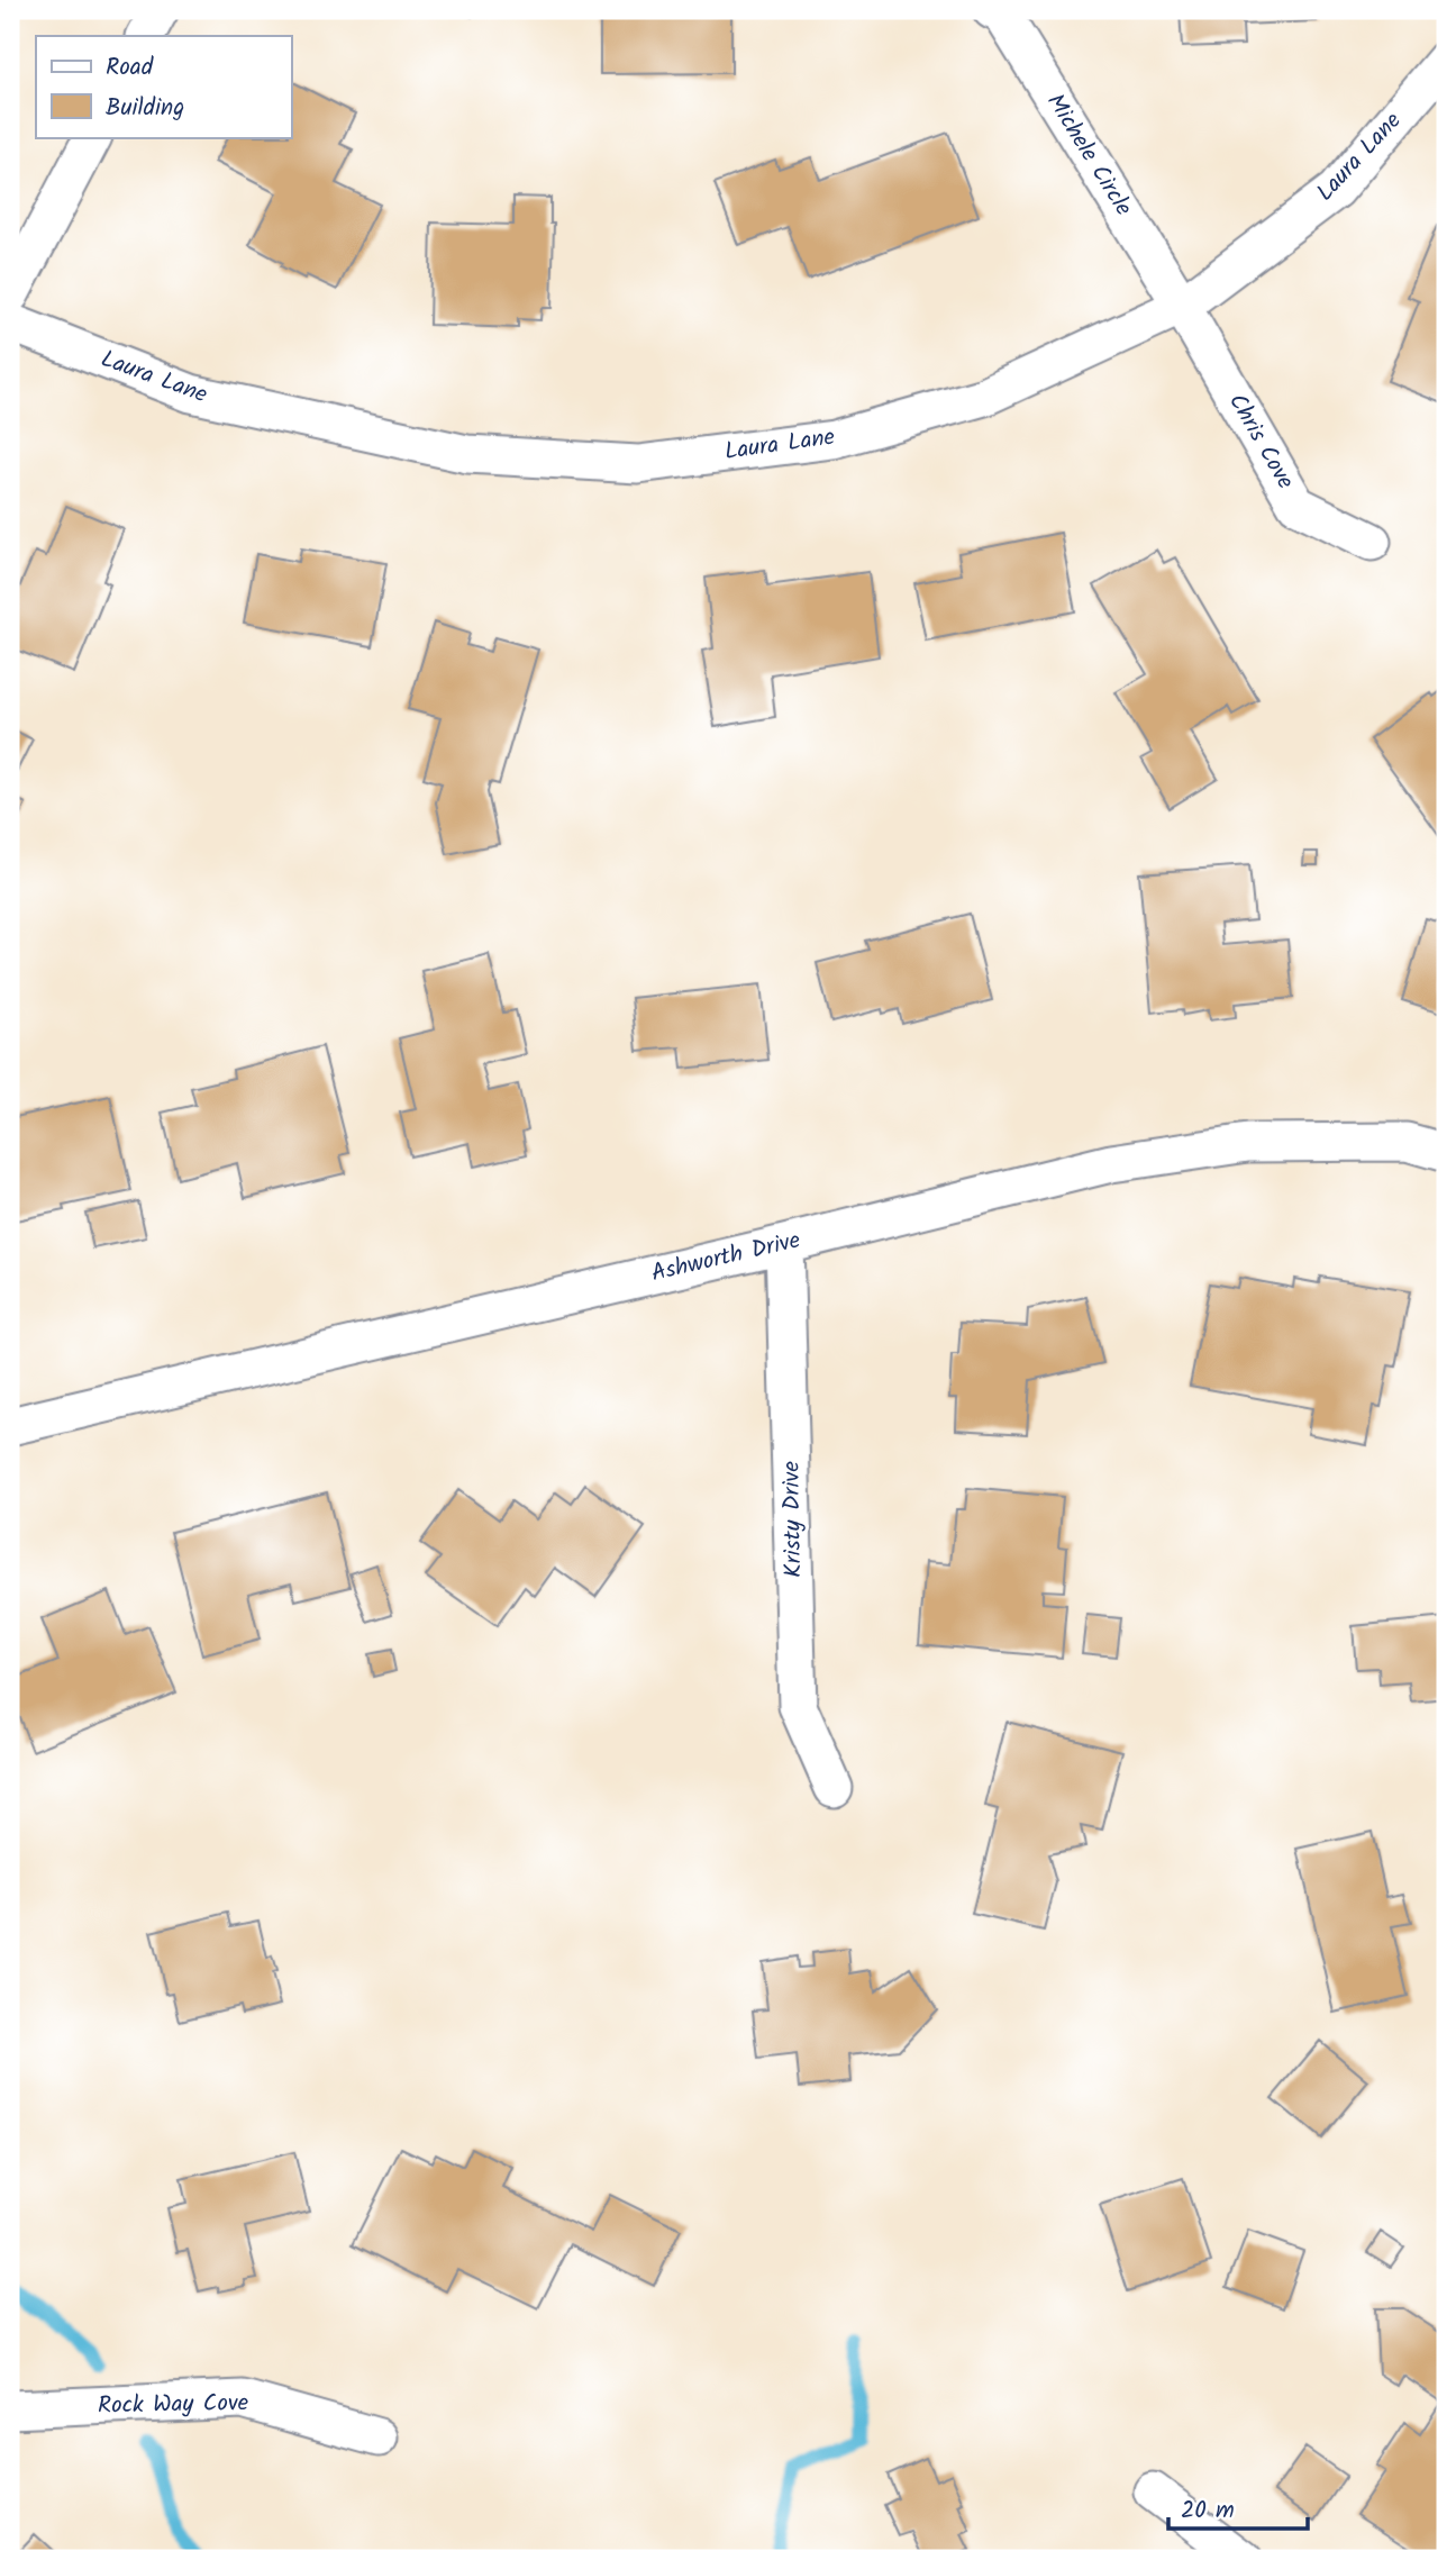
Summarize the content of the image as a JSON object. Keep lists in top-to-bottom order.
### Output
{
  "streets": {
    "street": [
      "Michele Circle",
      "Laura Lane",
      "Chris Cove",
      "Ashworth Drive",
      "Kristy Drive",
      "Rock Way Cove"
    ]
  },
  "crossings": [
    ["Michele Circle", "Laura Lane"],
    ["Michele Circle", "Chris Cove"],
    ["Laura Lane", "Chris Cove"],
    ["Ashworth Drive", "Kristy Drive"]
  ],
  "legend": ["Road", "Building"],
  "scale_bar": "20 m"
}
